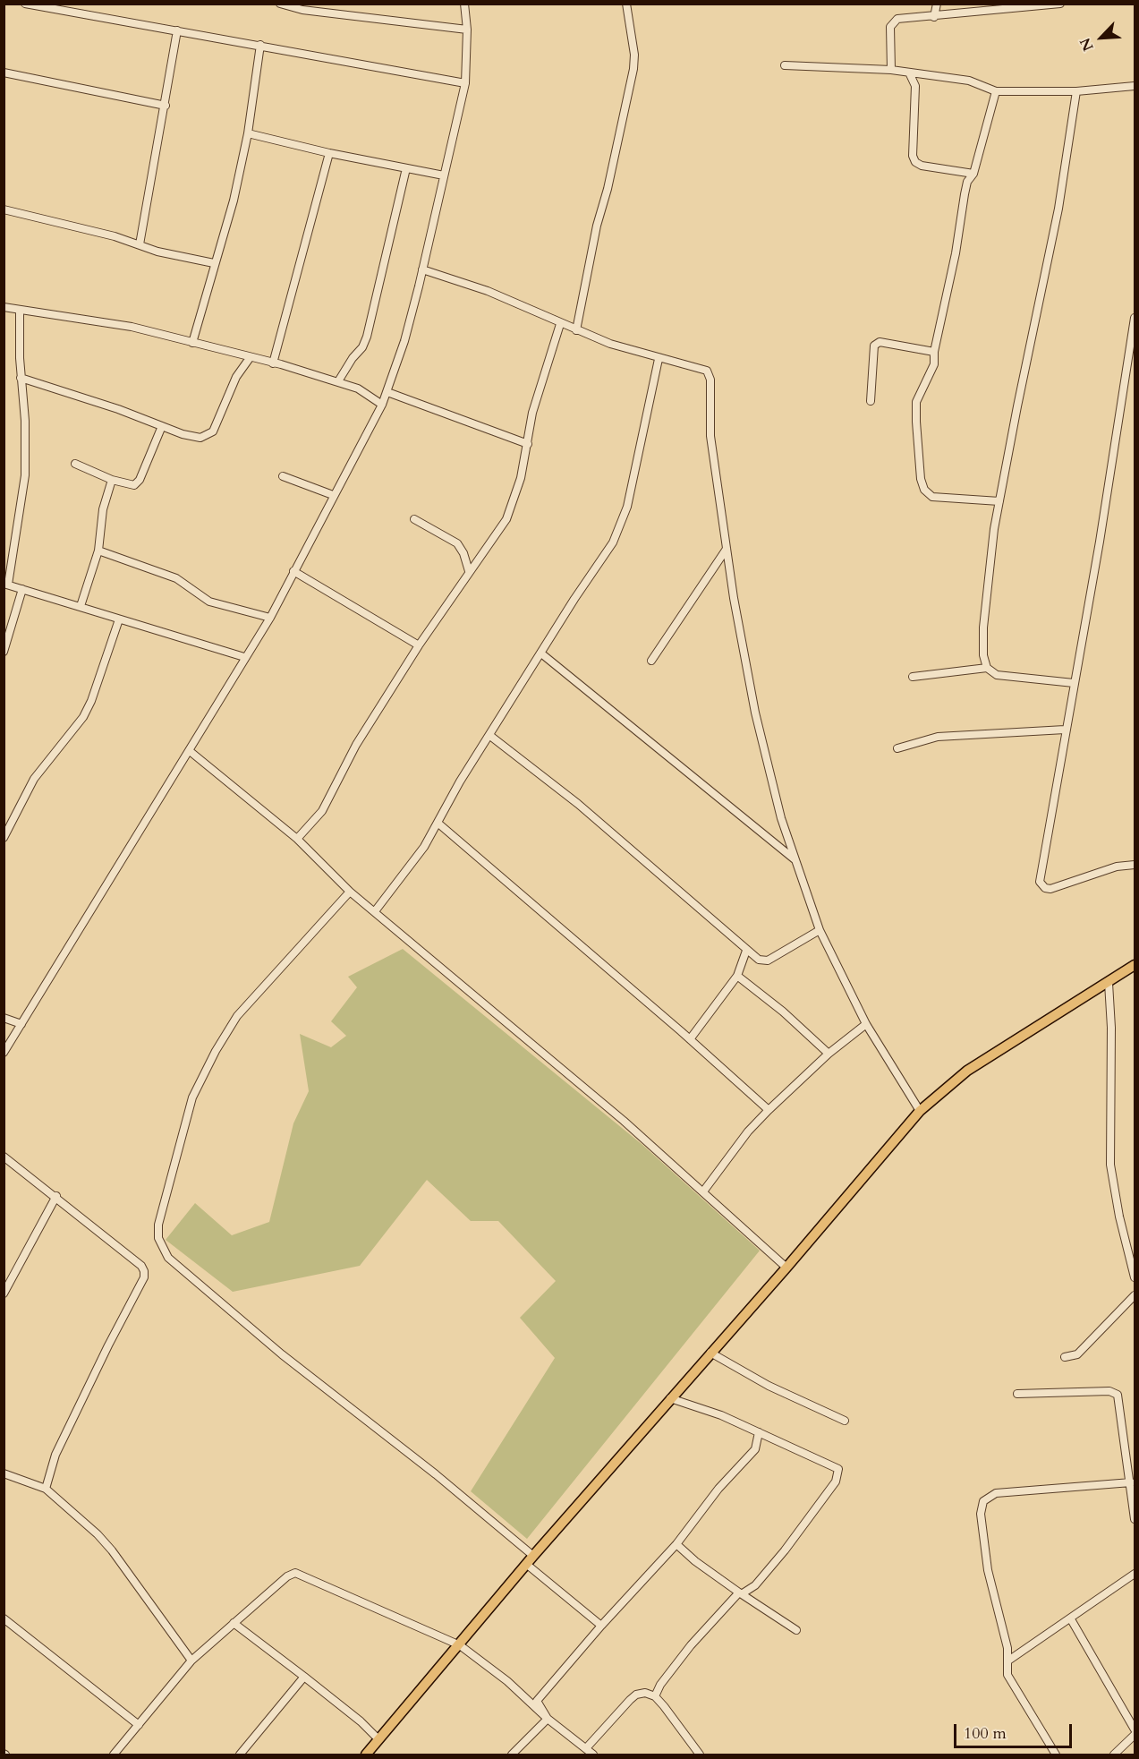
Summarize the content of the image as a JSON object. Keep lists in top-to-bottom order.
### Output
{
  "scale_bar": "100 m",
  "north": "bottom left"
}
